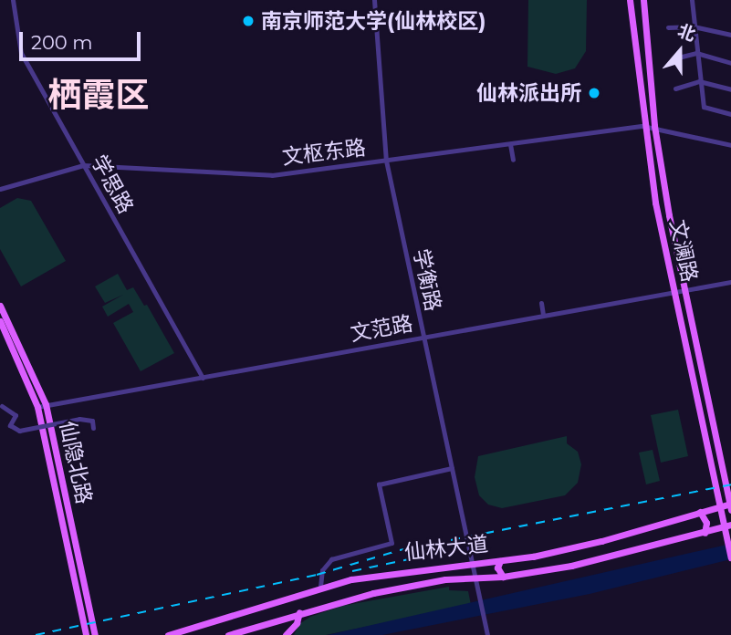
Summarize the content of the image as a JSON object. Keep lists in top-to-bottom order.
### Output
{
  "streets": {
    "main road": ["文澜路", "仙隐北路", "仙林大道"],
    "street": [
      "文枢东路",
      "学思路",
      "学衡路",
      "文范路"
    ]
  },
  "crossings": [
    ["文枢东路", "学思路"],
    ["文枢东路", "文澜路"],
    ["文枢东路", "学衡路"],
    ["学思路", "文范路"],
    ["文澜路", "文范路"],
    ["文澜路", "仙林大道"],
    ["学衡路", "文范路"],
    ["学衡路", "仙林大道"],
    ["文范路", "仙隐北路"]
  ],
  "districts": ["栖霞区"],
  "places": ["南京师范大学(仙林校区)", "仙林派出所"],
  "scale_bar": "200 m",
  "north": "top"
}
